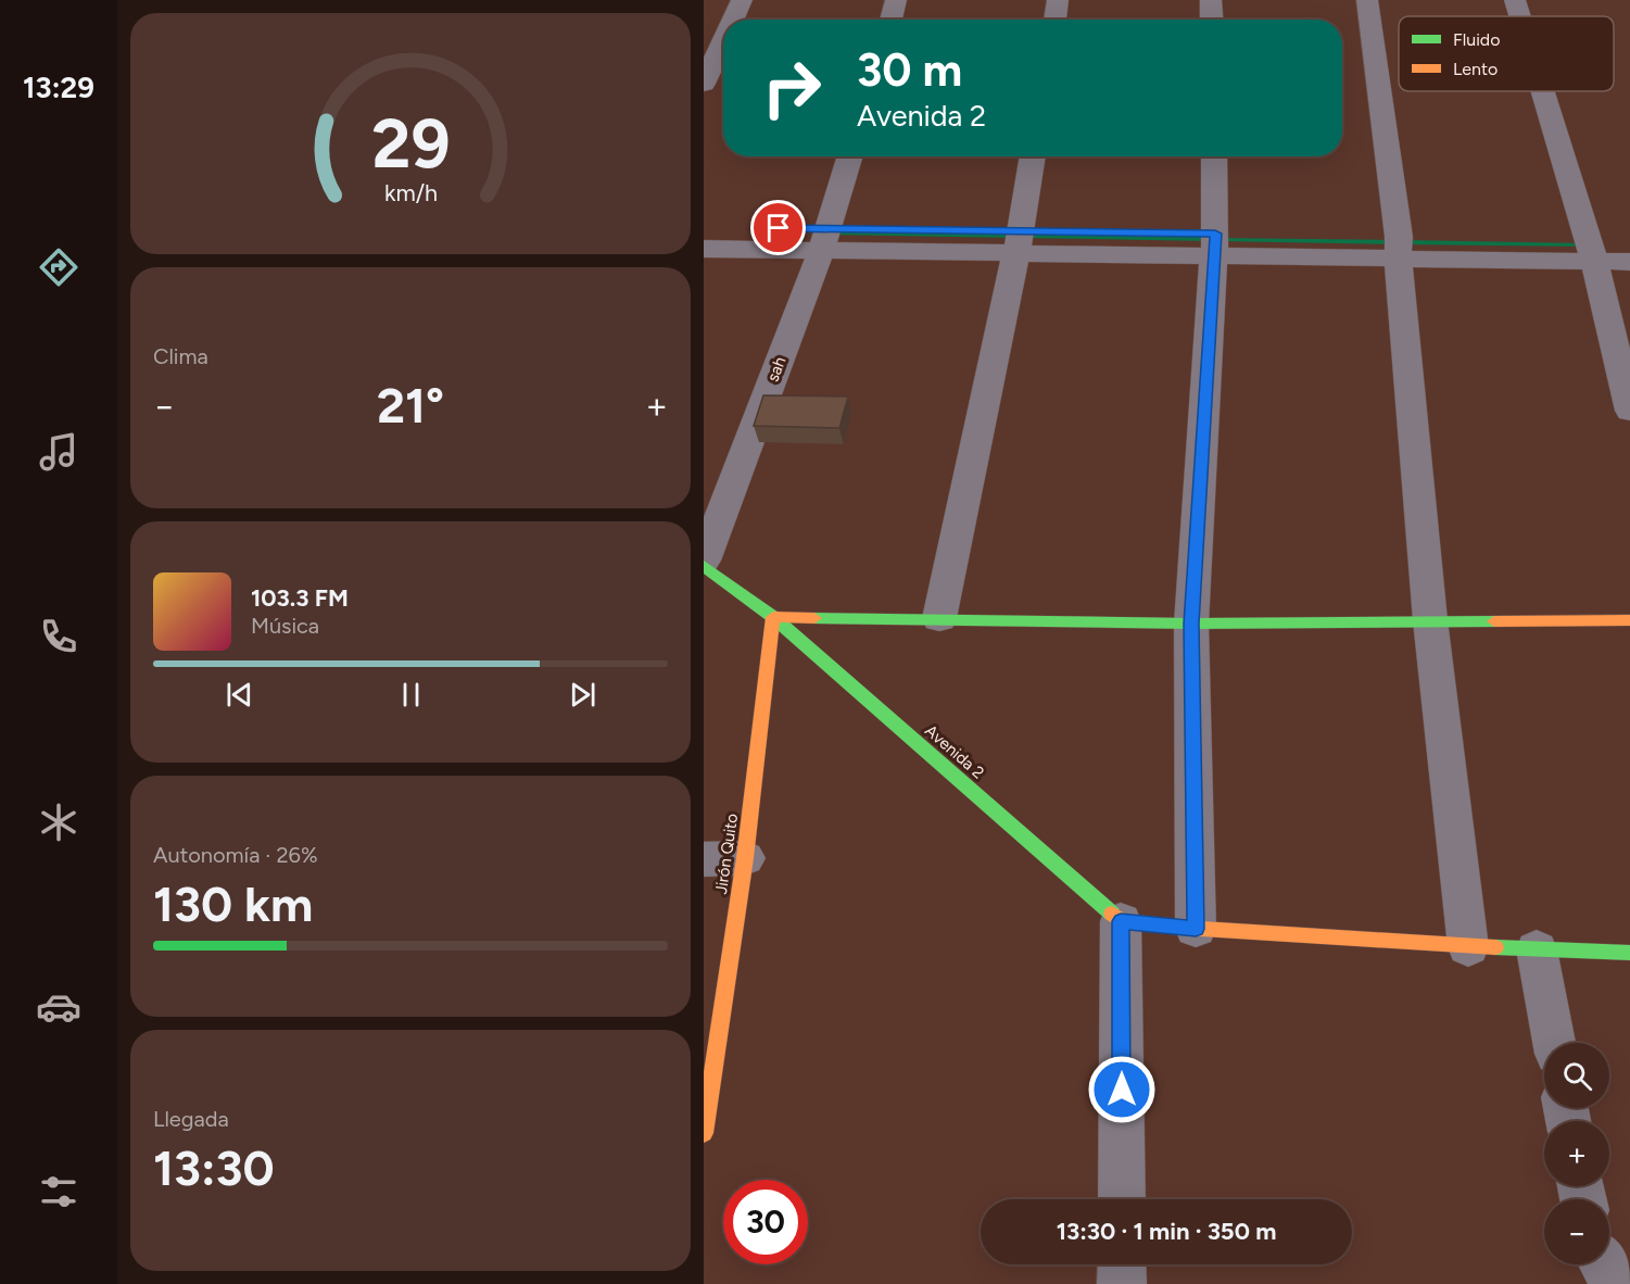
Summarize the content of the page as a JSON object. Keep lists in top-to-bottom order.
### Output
{
  "streets": {
    "street": ["sah", "Avenida 2", "Jirón Quito"]
  },
  "crossings": [
    ["Avenida 2", "Jirón Quito"]
  ],
  "legend": ["Fluido", "Lento"],
  "page": {
    "tabs": "13:29",
    "turn": ["30 m", "Avenida 2"],
    "tile": [
      "Clima",
      ["Autonomía · 26%", "130 km"],
      ["Llegada", "13:30"]
    ],
    "heat": ["−", "21°", "+"],
    "song": ["103.3 FM", "Música"],
    "map_buttons": ["+", "−"],
    "limit": "30",
    "trip": "13:30 · 1 min · 350 m",
    "gauge": ["29", "km/h"]
  }
}
